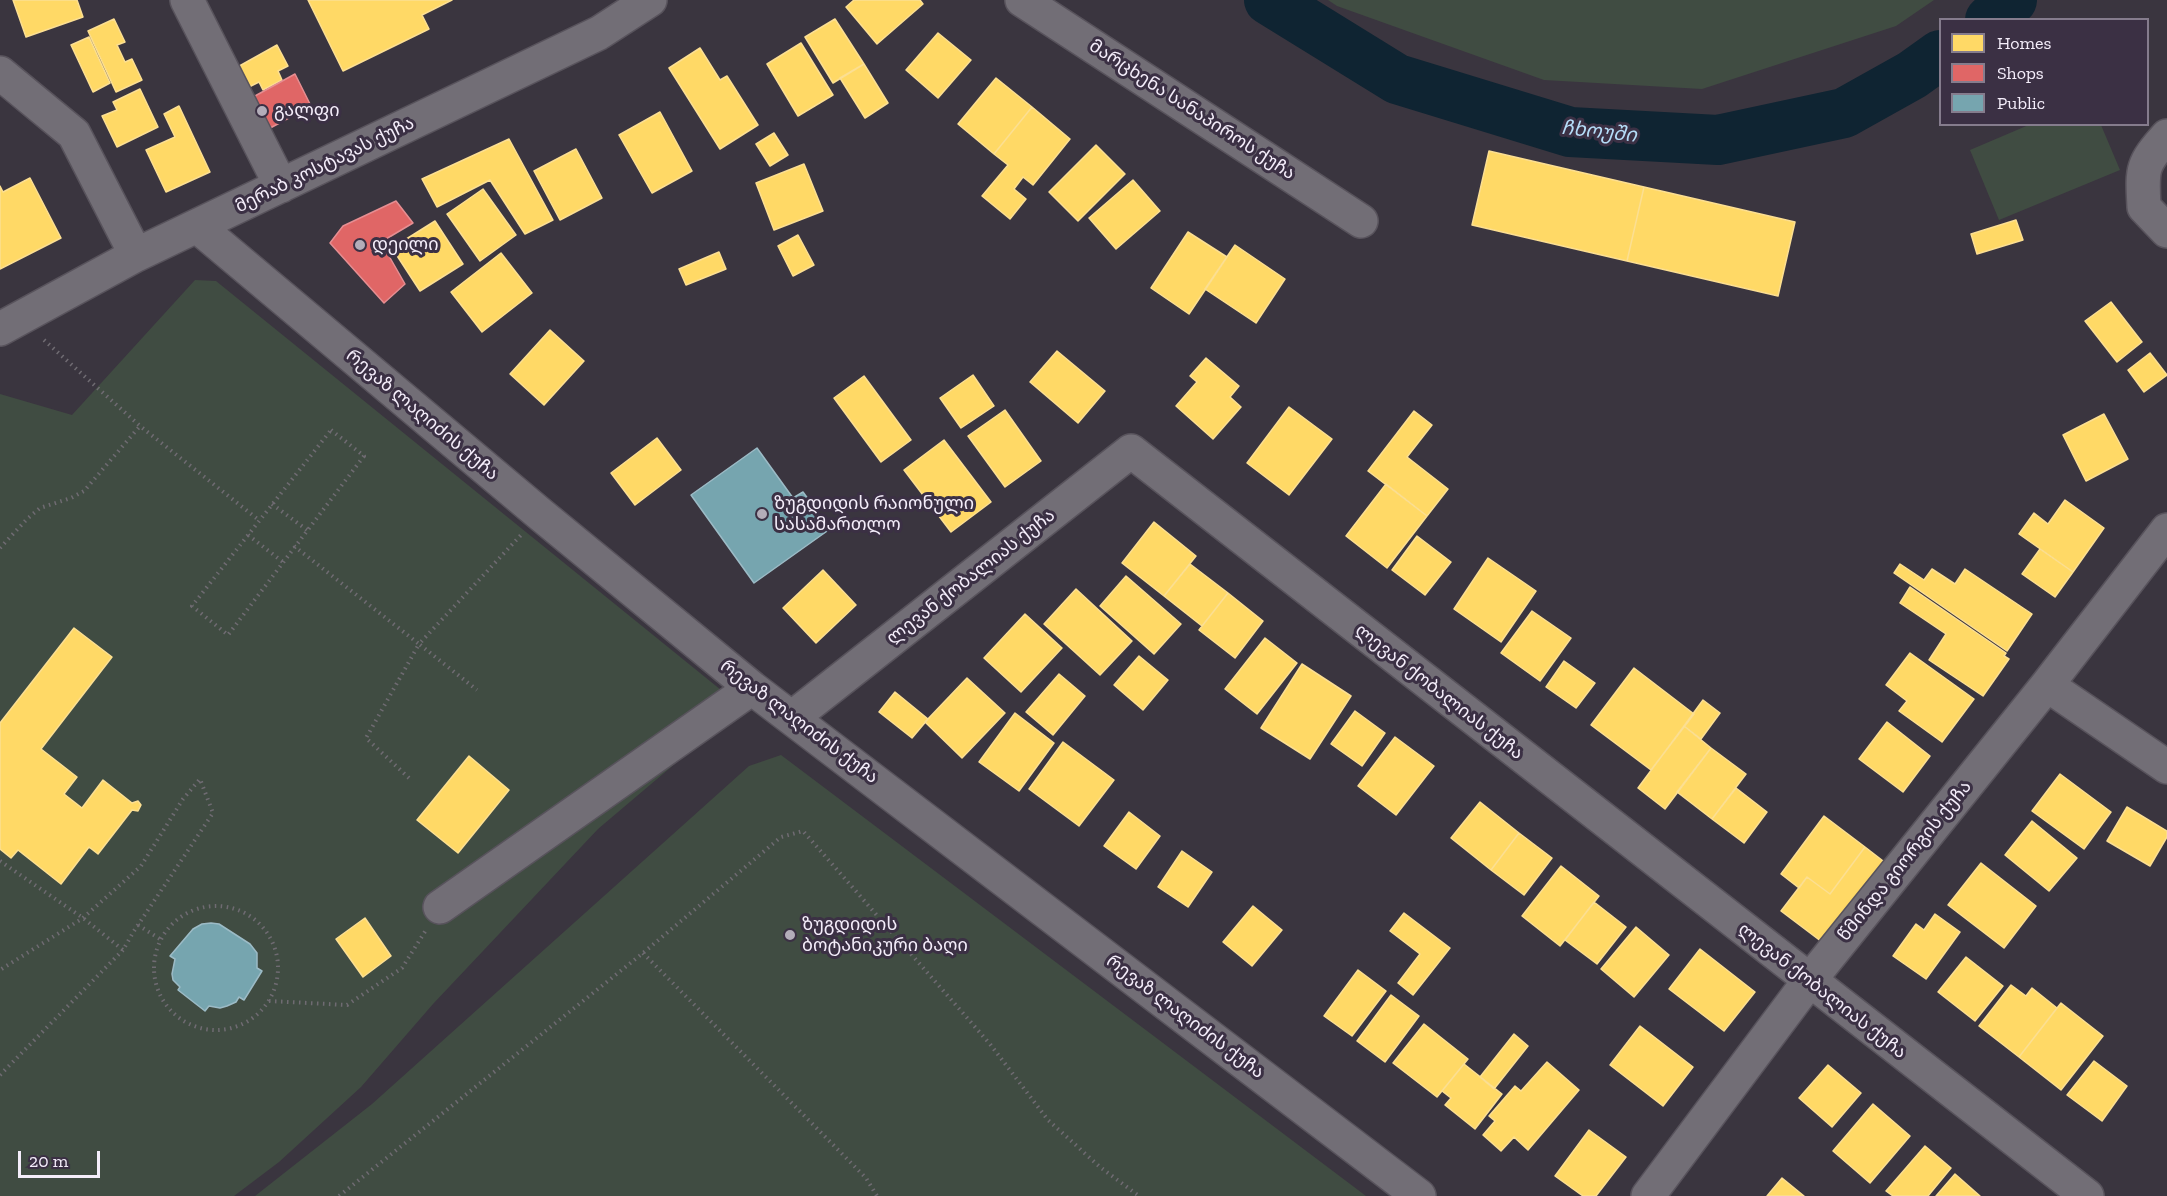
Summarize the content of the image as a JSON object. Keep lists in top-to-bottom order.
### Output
{
  "streets": {
    "street": [
      "მარცხენა სანაპიროს ქუჩა",
      "მერაბ კოსტავას ქუჩა",
      "რევაზ ლაღიძის ქუჩა",
      "ლევან ქობალიას ქუჩა",
      "წმინდა გიორგის ქუჩა"
    ]
  },
  "crossings": [
    ["მერაბ კოსტავას ქუჩა", "რევაზ ლაღიძის ქუჩა"],
    ["რევაზ ლაღიძის ქუჩა", "ლევან ქობალიას ქუჩა"],
    ["ლევან ქობალიას ქუჩა", "წმინდა გიორგის ქუჩა"]
  ],
  "water": ["ჩხოუში"],
  "places": [
    "გალფი",
    "დეილი",
    "ზუგდიდის რაიონული სასამართლო",
    "ზუგდიდის ბოტანიკური ბაღი"
  ],
  "legend": ["Homes", "Shops", "Public"],
  "scale_bar": "20 m"
}
